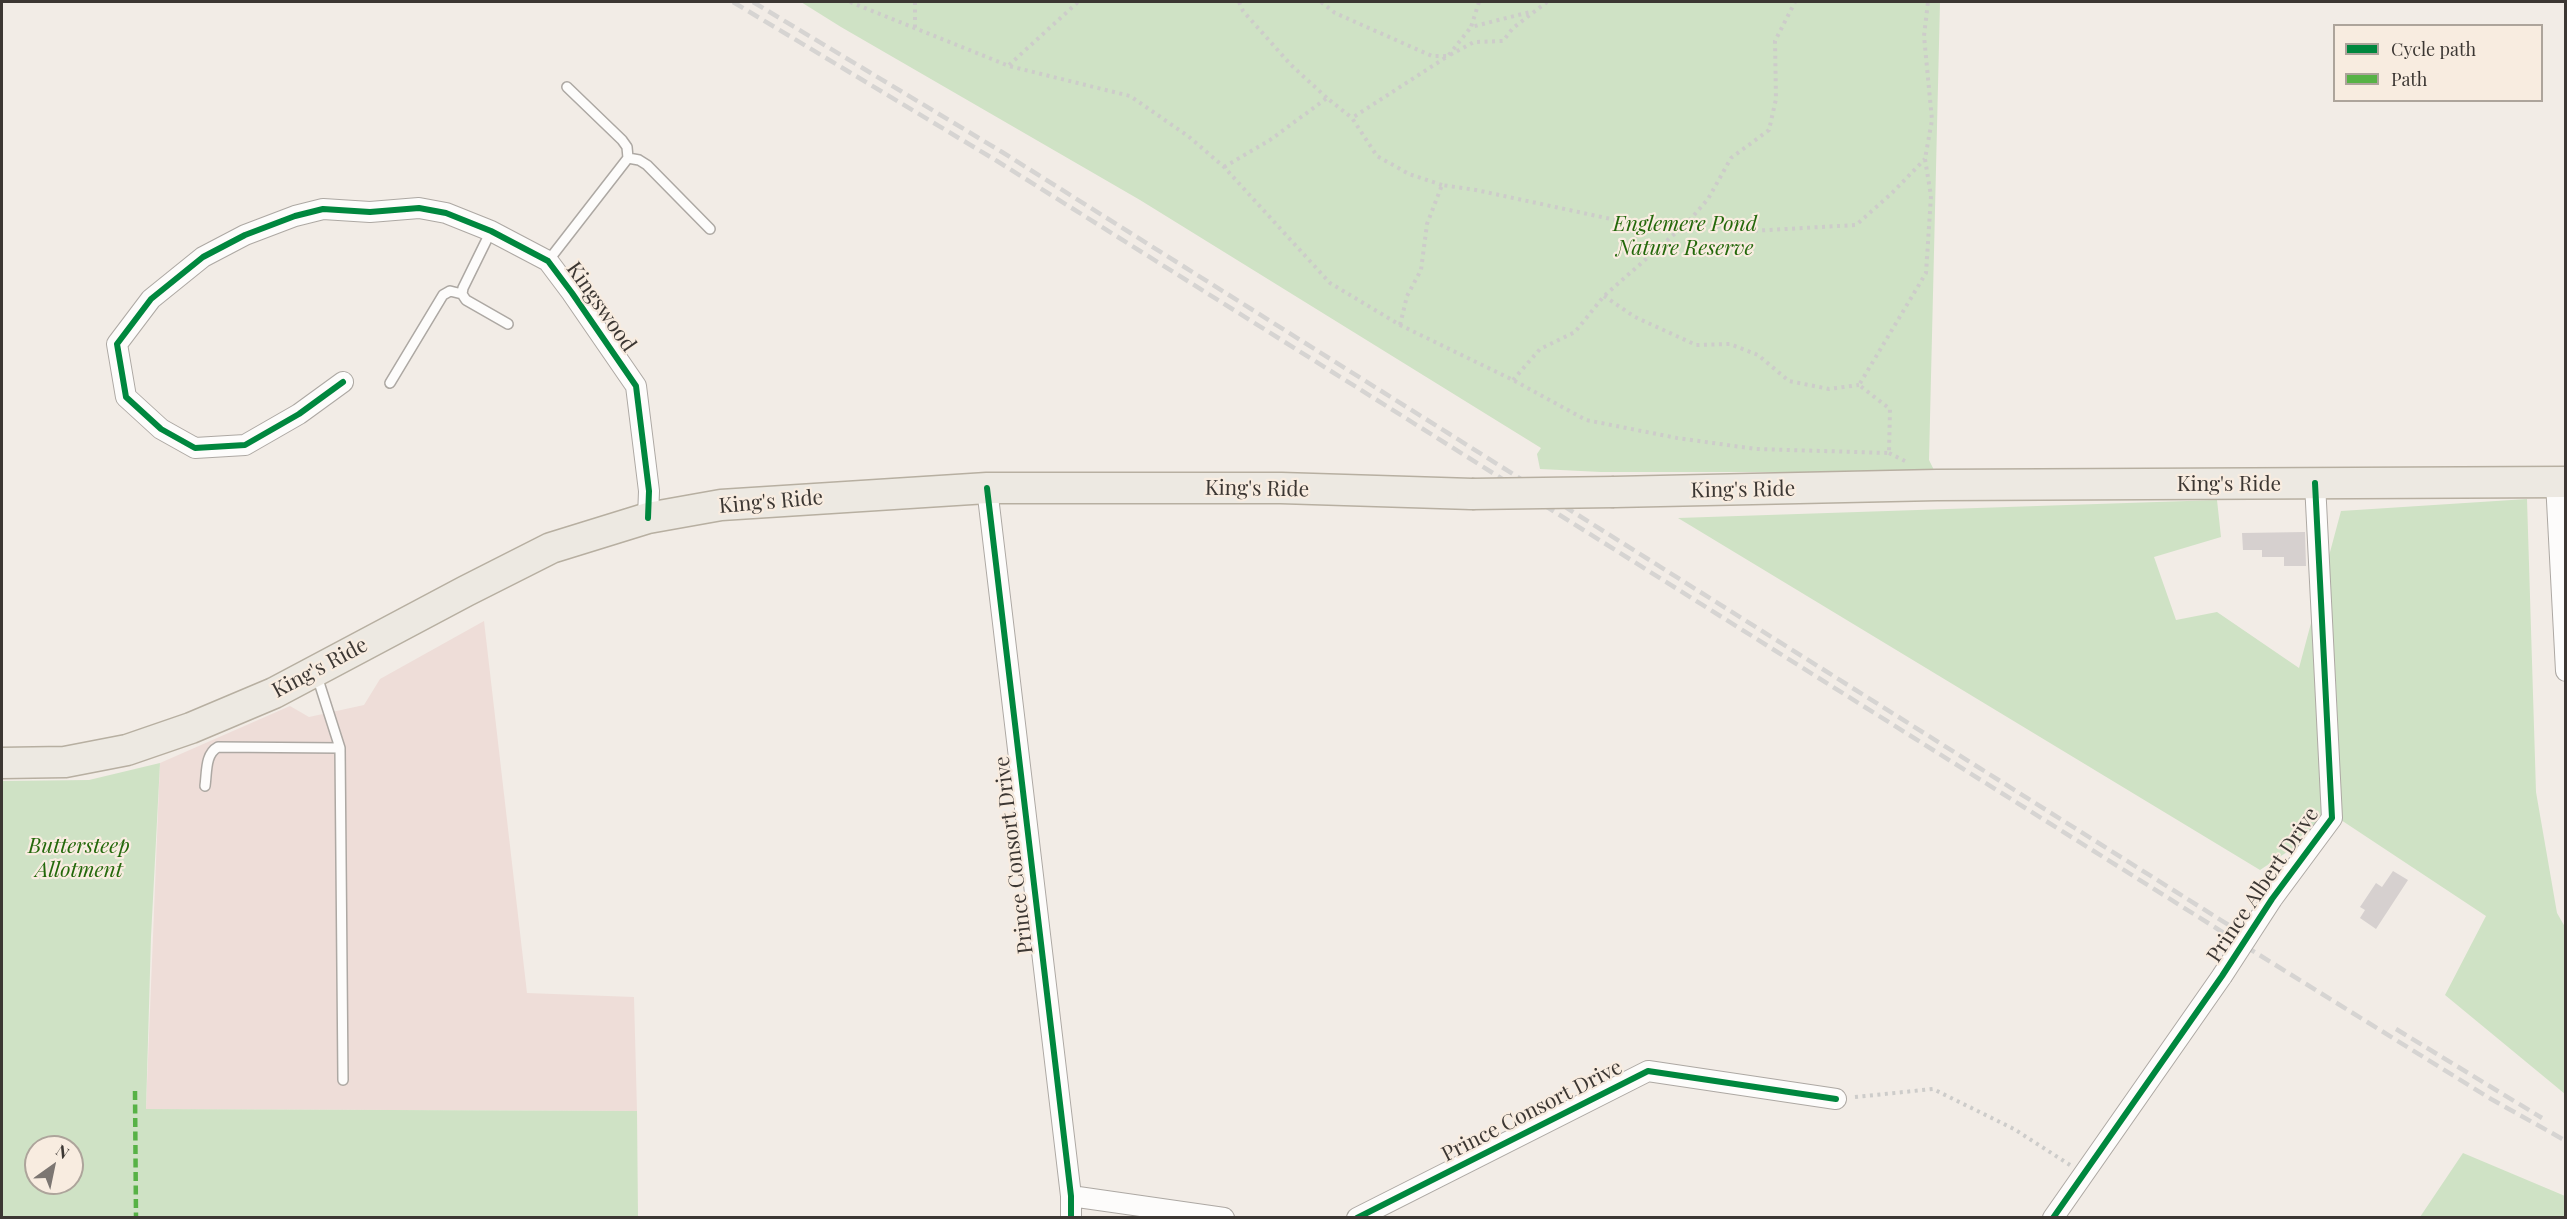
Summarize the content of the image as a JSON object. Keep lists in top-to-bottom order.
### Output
{
  "streets": {
    "main road": ["King's Ride"],
    "street": ["Kingswood", "Prince Consort Drive", "Prince Albert Drive"]
  },
  "crossings": [
    ["Kingswood", "King's Ride"],
    ["King's Ride", "Prince Consort Drive"],
    ["King's Ride", "Prince Albert Drive"]
  ],
  "parks": ["Englemere Pond Nature Reserve", "Buttersteep Allotment"],
  "legend": ["Cycle path", "Path"],
  "north": "top right"
}
